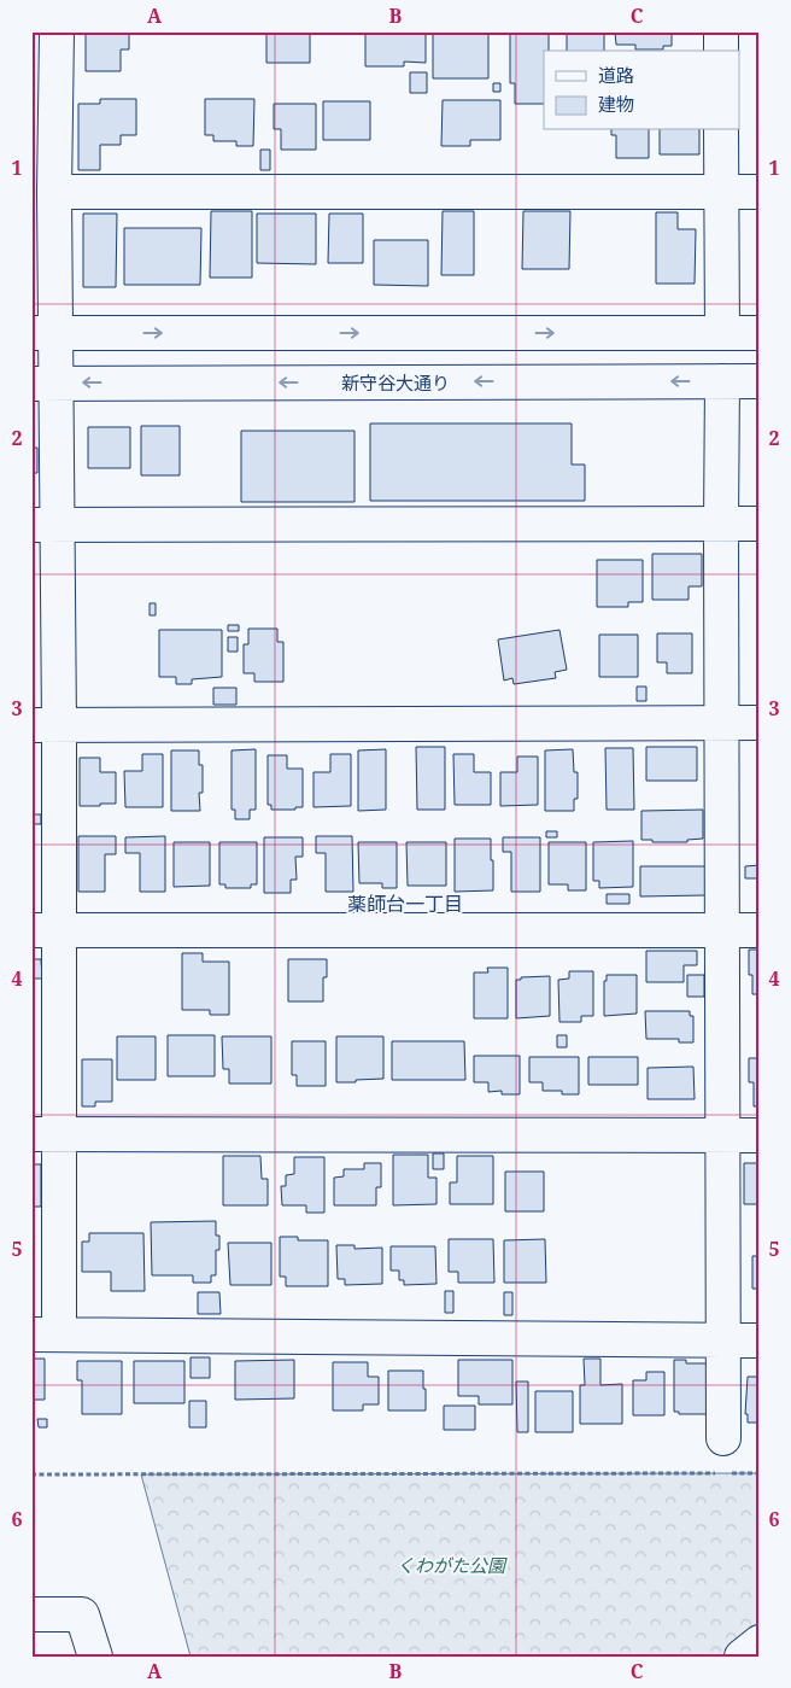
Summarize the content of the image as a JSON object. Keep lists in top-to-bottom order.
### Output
{
  "streets": {
    "street": ["新守谷大通り"]
  },
  "districts": ["薬師台一丁目"],
  "parks": ["くわがた公園"],
  "legend": ["道路", "建物"],
  "grid": {
    "columns": ["A", "B", "C"],
    "rows": [
      "1",
      "2",
      "3",
      "4",
      "5",
      "6"
    ]
  }
}
